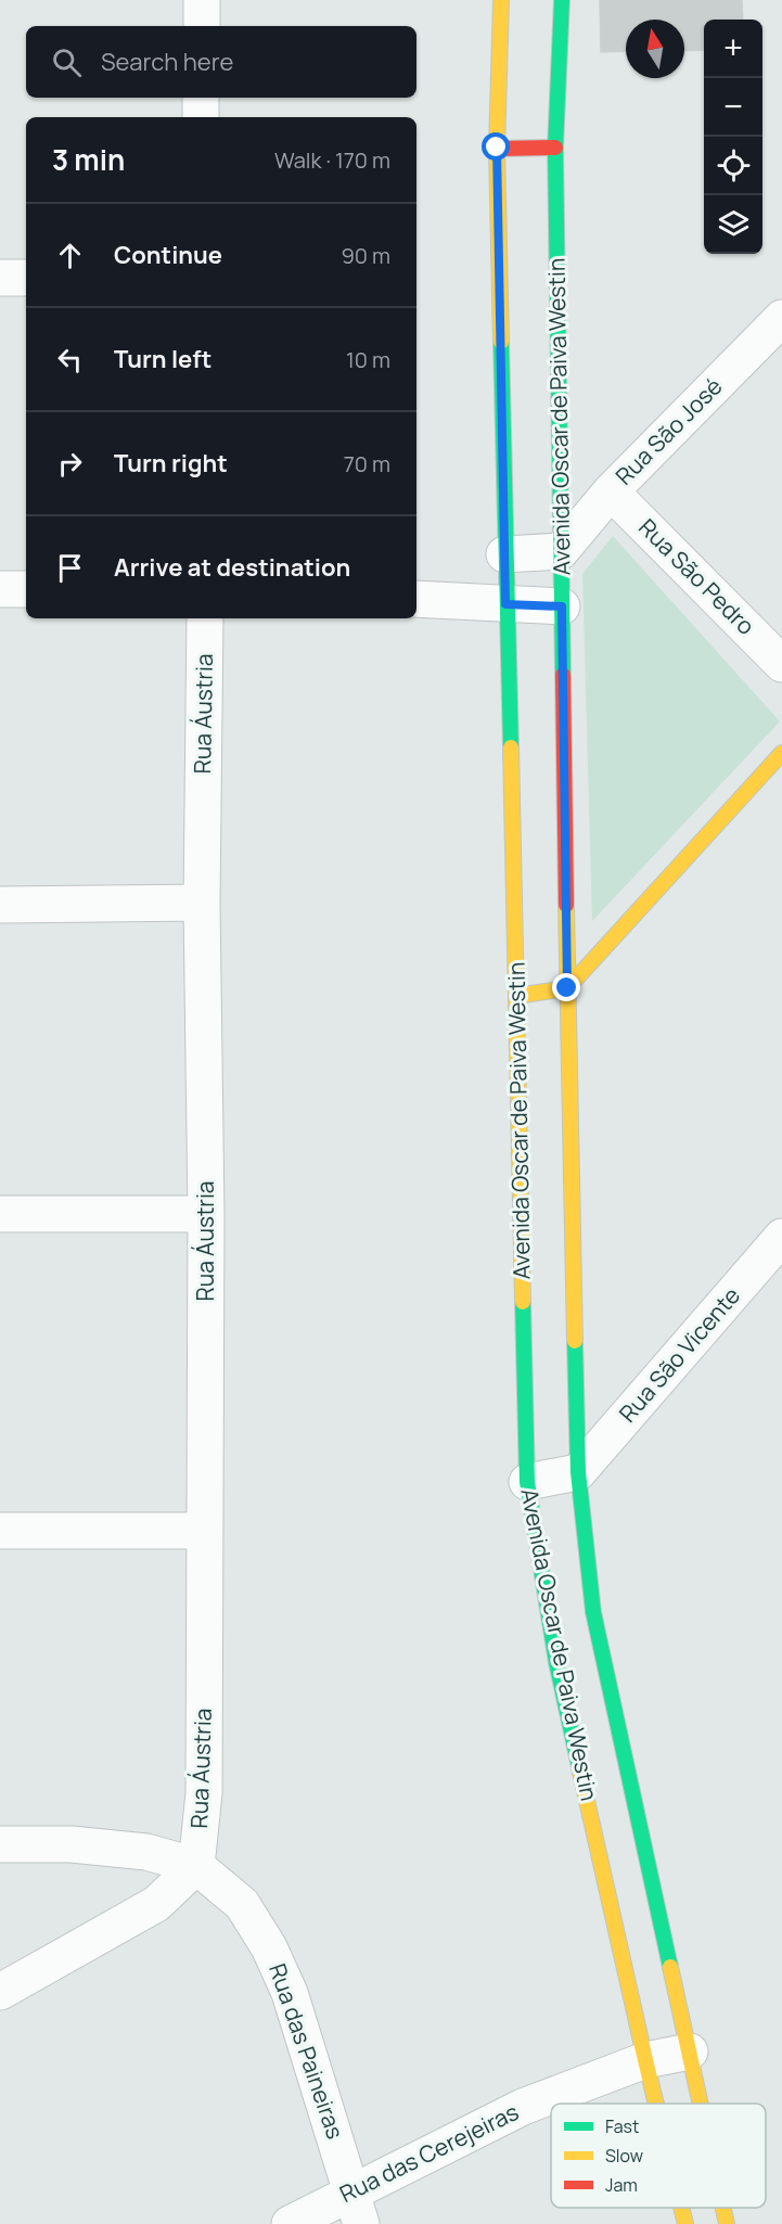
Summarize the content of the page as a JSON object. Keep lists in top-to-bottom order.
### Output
{
  "streets": {
    "street": [
      "Avenida Oscar de Paiva Westin",
      "Rua São José",
      "Rua São Pedro",
      "Rua Áustria",
      "Rua São Vicente",
      "Rua das Paineiras",
      "Rua das Cerejeiras"
    ]
  },
  "crossings": [
    ["Avenida Oscar de Paiva Westin", "Rua São José"],
    ["Avenida Oscar de Paiva Westin", "Rua São Vicente"],
    ["Avenida Oscar de Paiva Westin", "Rua das Cerejeiras"],
    ["Rua São José", "Rua São Pedro"],
    ["Rua Áustria", "Rua das Paineiras"],
    ["Rua das Paineiras", "Rua das Cerejeiras"]
  ],
  "legend": ["Fast", "Slow", "Jam"],
  "north": "top",
  "page": {
    "map_buttons": ["+", "−"],
    "search": "Search here",
    "heading": ["3 min", "Walk · 170 m"],
    "list": [
      ["Continue", "90 m"],
      ["Turn left", "10 m"],
      ["Turn right", "70 m"],
      "Arrive at destination"
    ]
  }
}
